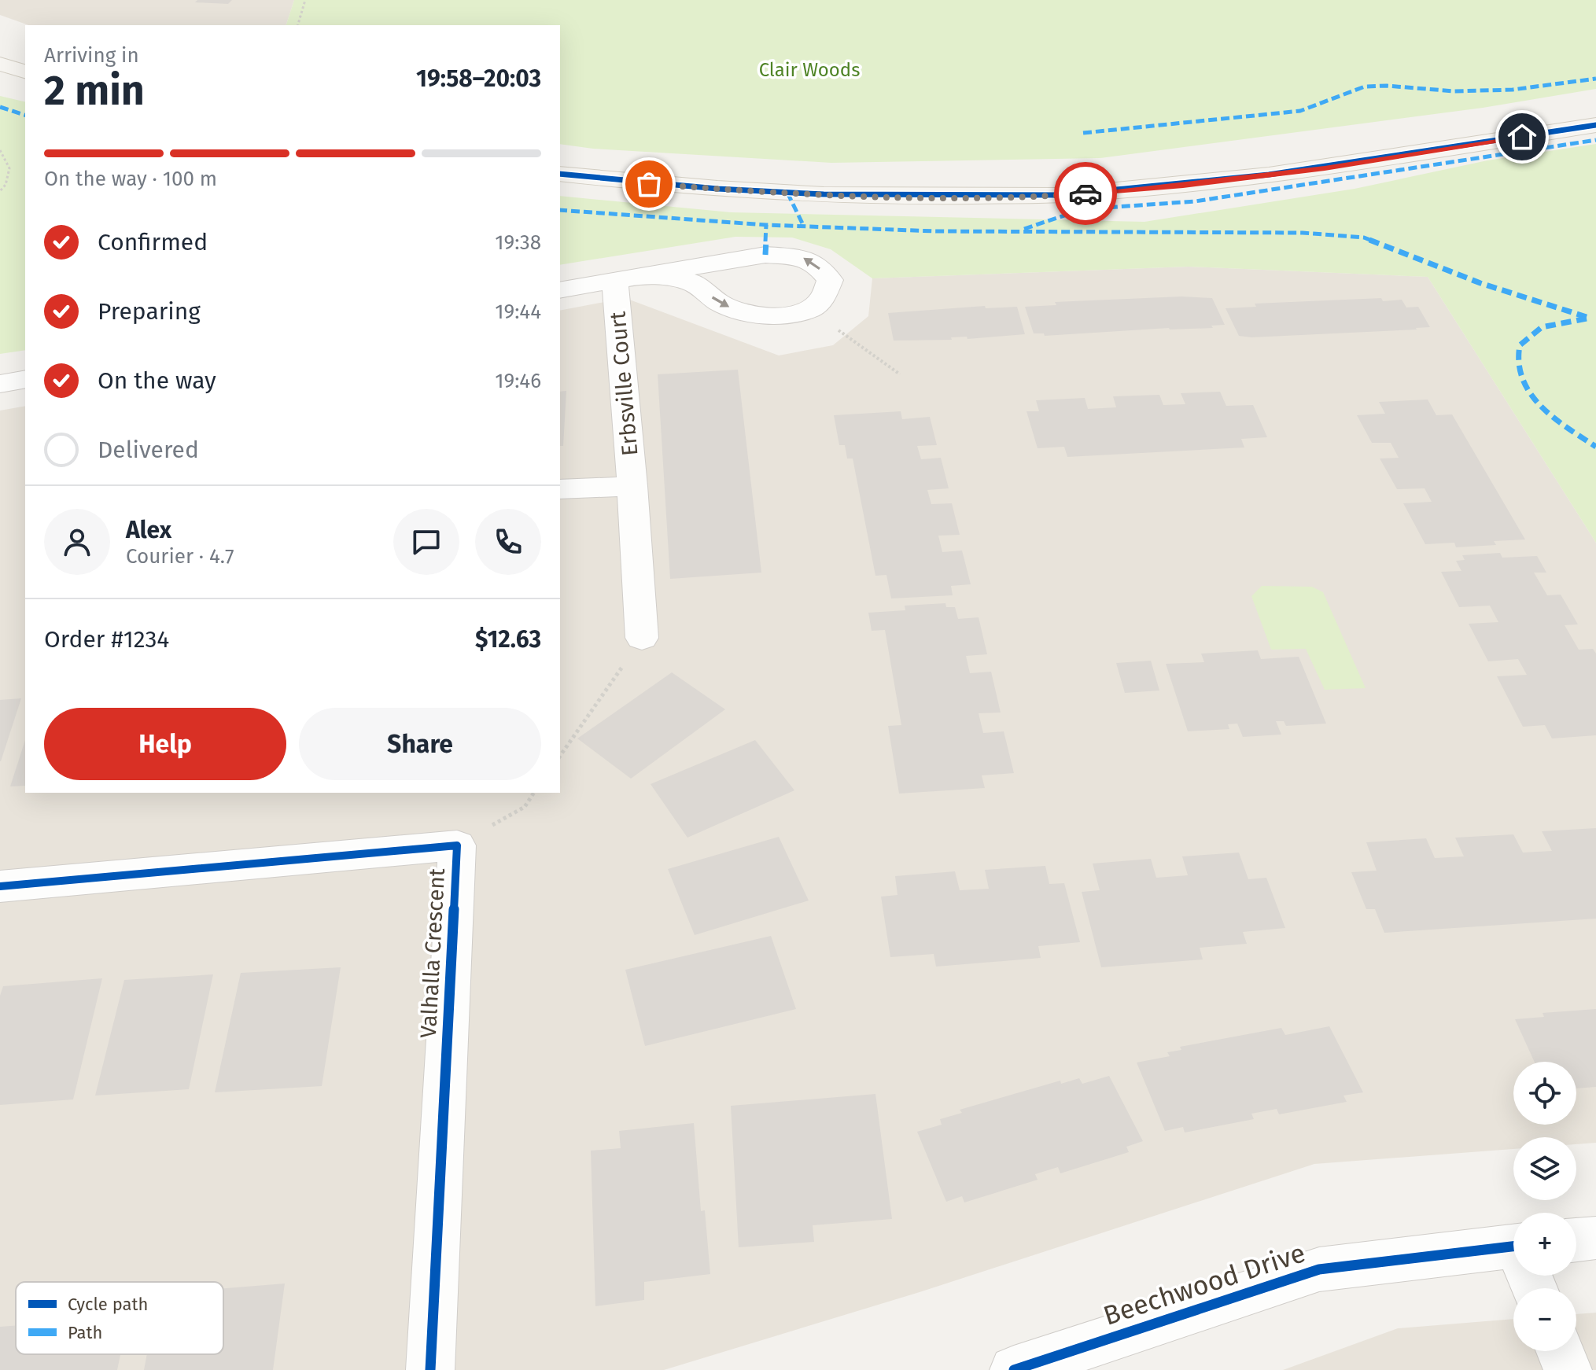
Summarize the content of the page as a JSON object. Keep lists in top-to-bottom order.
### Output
{
  "streets": {
    "street": ["Erbsville Court", "Valhalla Crescent", "Beechwood Drive"]
  },
  "parks": ["Clair Woods"],
  "legend": ["Cycle path", "Path"],
  "page": {
    "heading": ["2 min", "Arriving in", "19:58–20:03"],
    "panel": [
      "Alex",
      "Courier · 4.7",
      "Order #1234",
      "$12.63"
    ],
    "bar": "On the way · 100 m",
    "list": [
      ["Confirmed", "19:38"],
      ["Preparing", "19:44"],
      ["On the way", "19:46"],
      "Delivered"
    ],
    "buttons": ["Help", "Share"],
    "map_buttons": ["+", "−"]
  }
}
